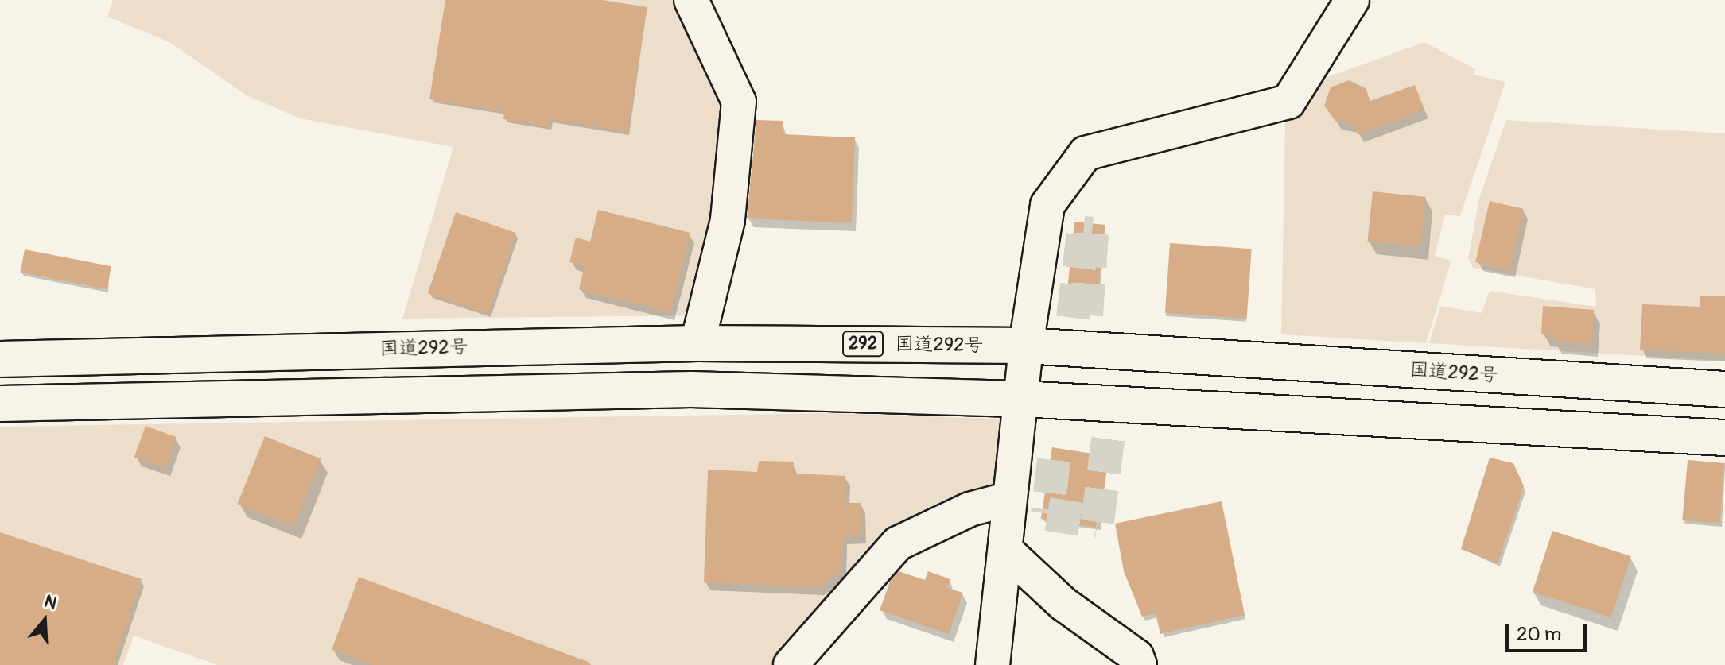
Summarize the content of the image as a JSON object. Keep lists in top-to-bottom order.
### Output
{
  "streets": {
    "highway": ["292", "国道292号"]
  },
  "scale_bar": "20 m",
  "north": "top"
}
